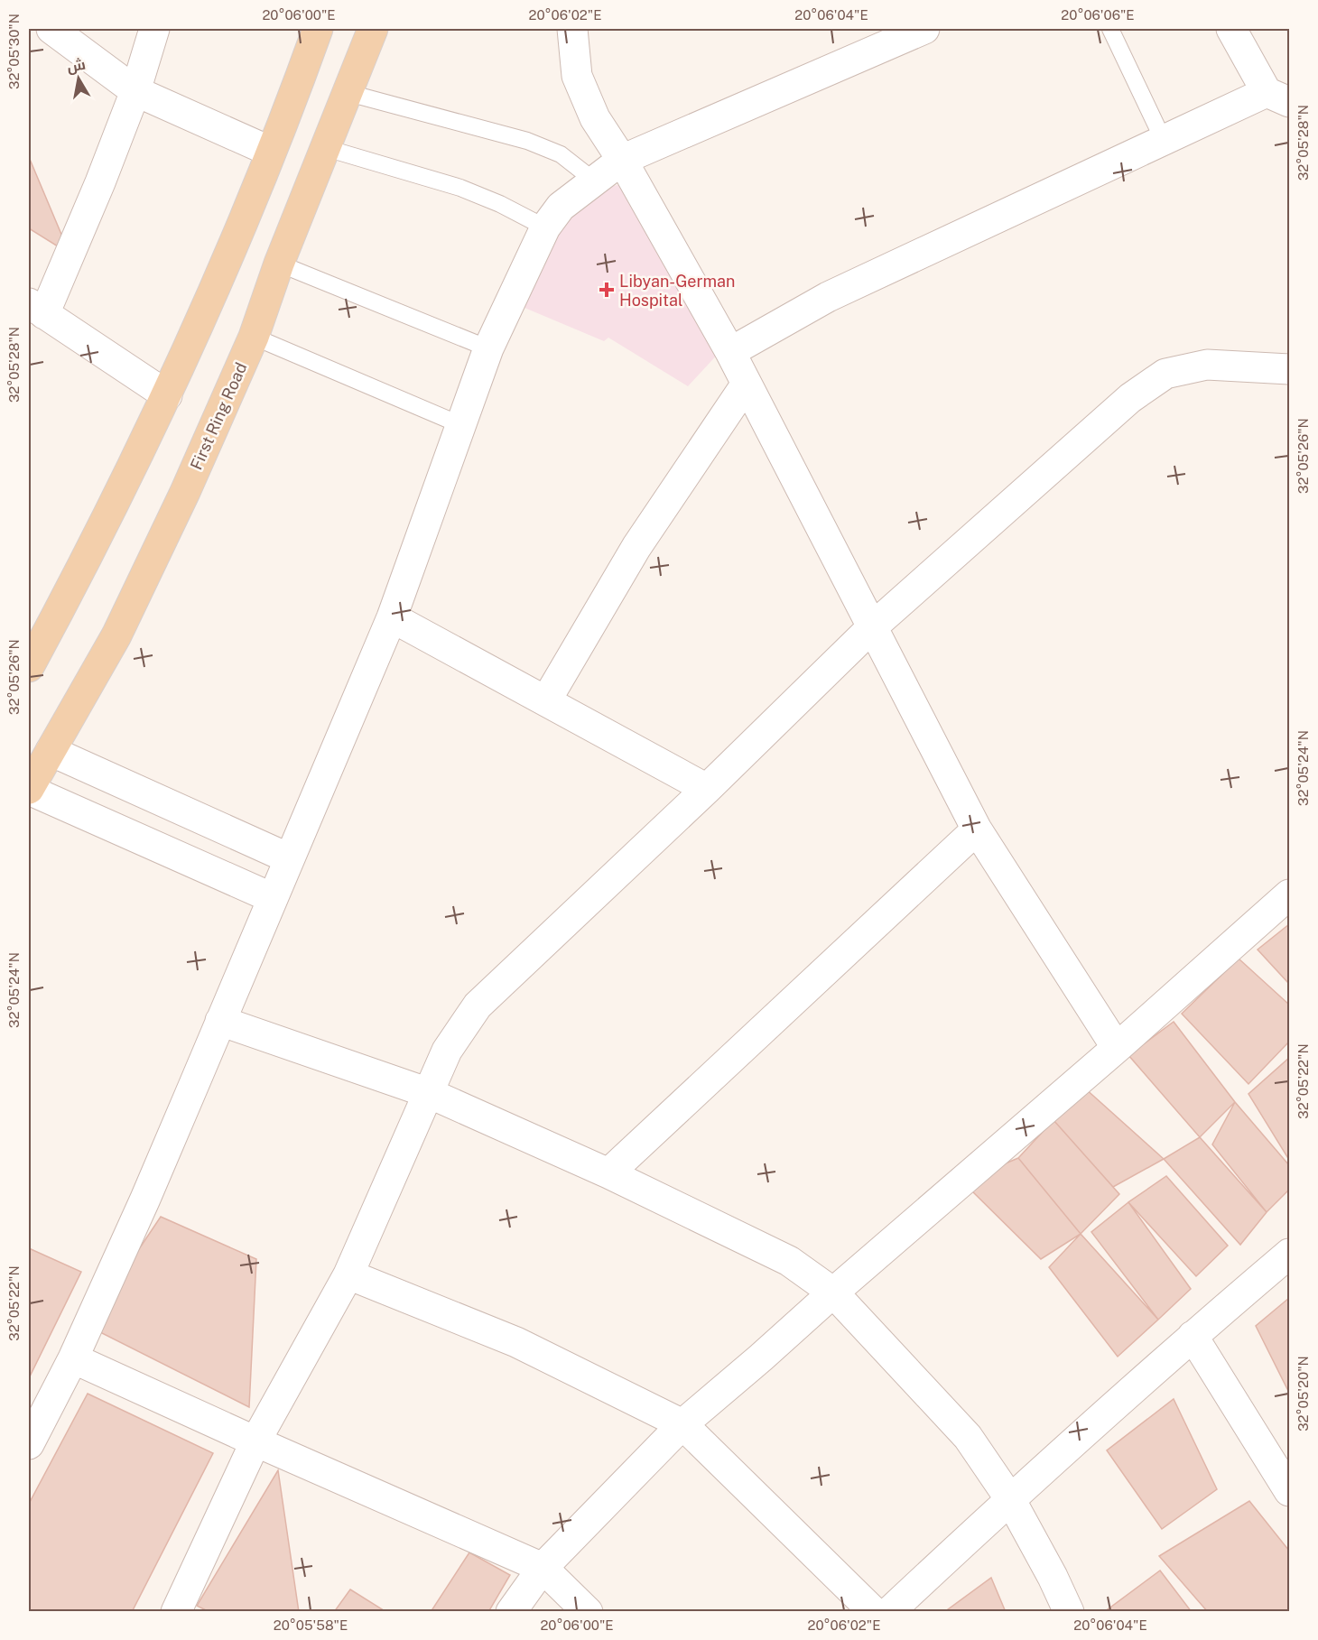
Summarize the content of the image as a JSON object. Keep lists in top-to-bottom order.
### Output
{
  "streets": {
    "main road": ["First Ring Road"]
  },
  "places": {
    "health": ["Libyan-German Hospital"]
  },
  "north": "top",
  "coordinates": [
    "20°06'00\"E",
    "20°06'02\"E",
    "20°06'04\"E",
    "20°06'06\"E",
    "32°05'30\"N",
    "32°05'28\"N",
    "32°05'26\"N",
    "32°05'24\"N",
    "32°05'22\"N",
    "32°05'20\"N",
    "20°05'58\"E"
  ]
}
